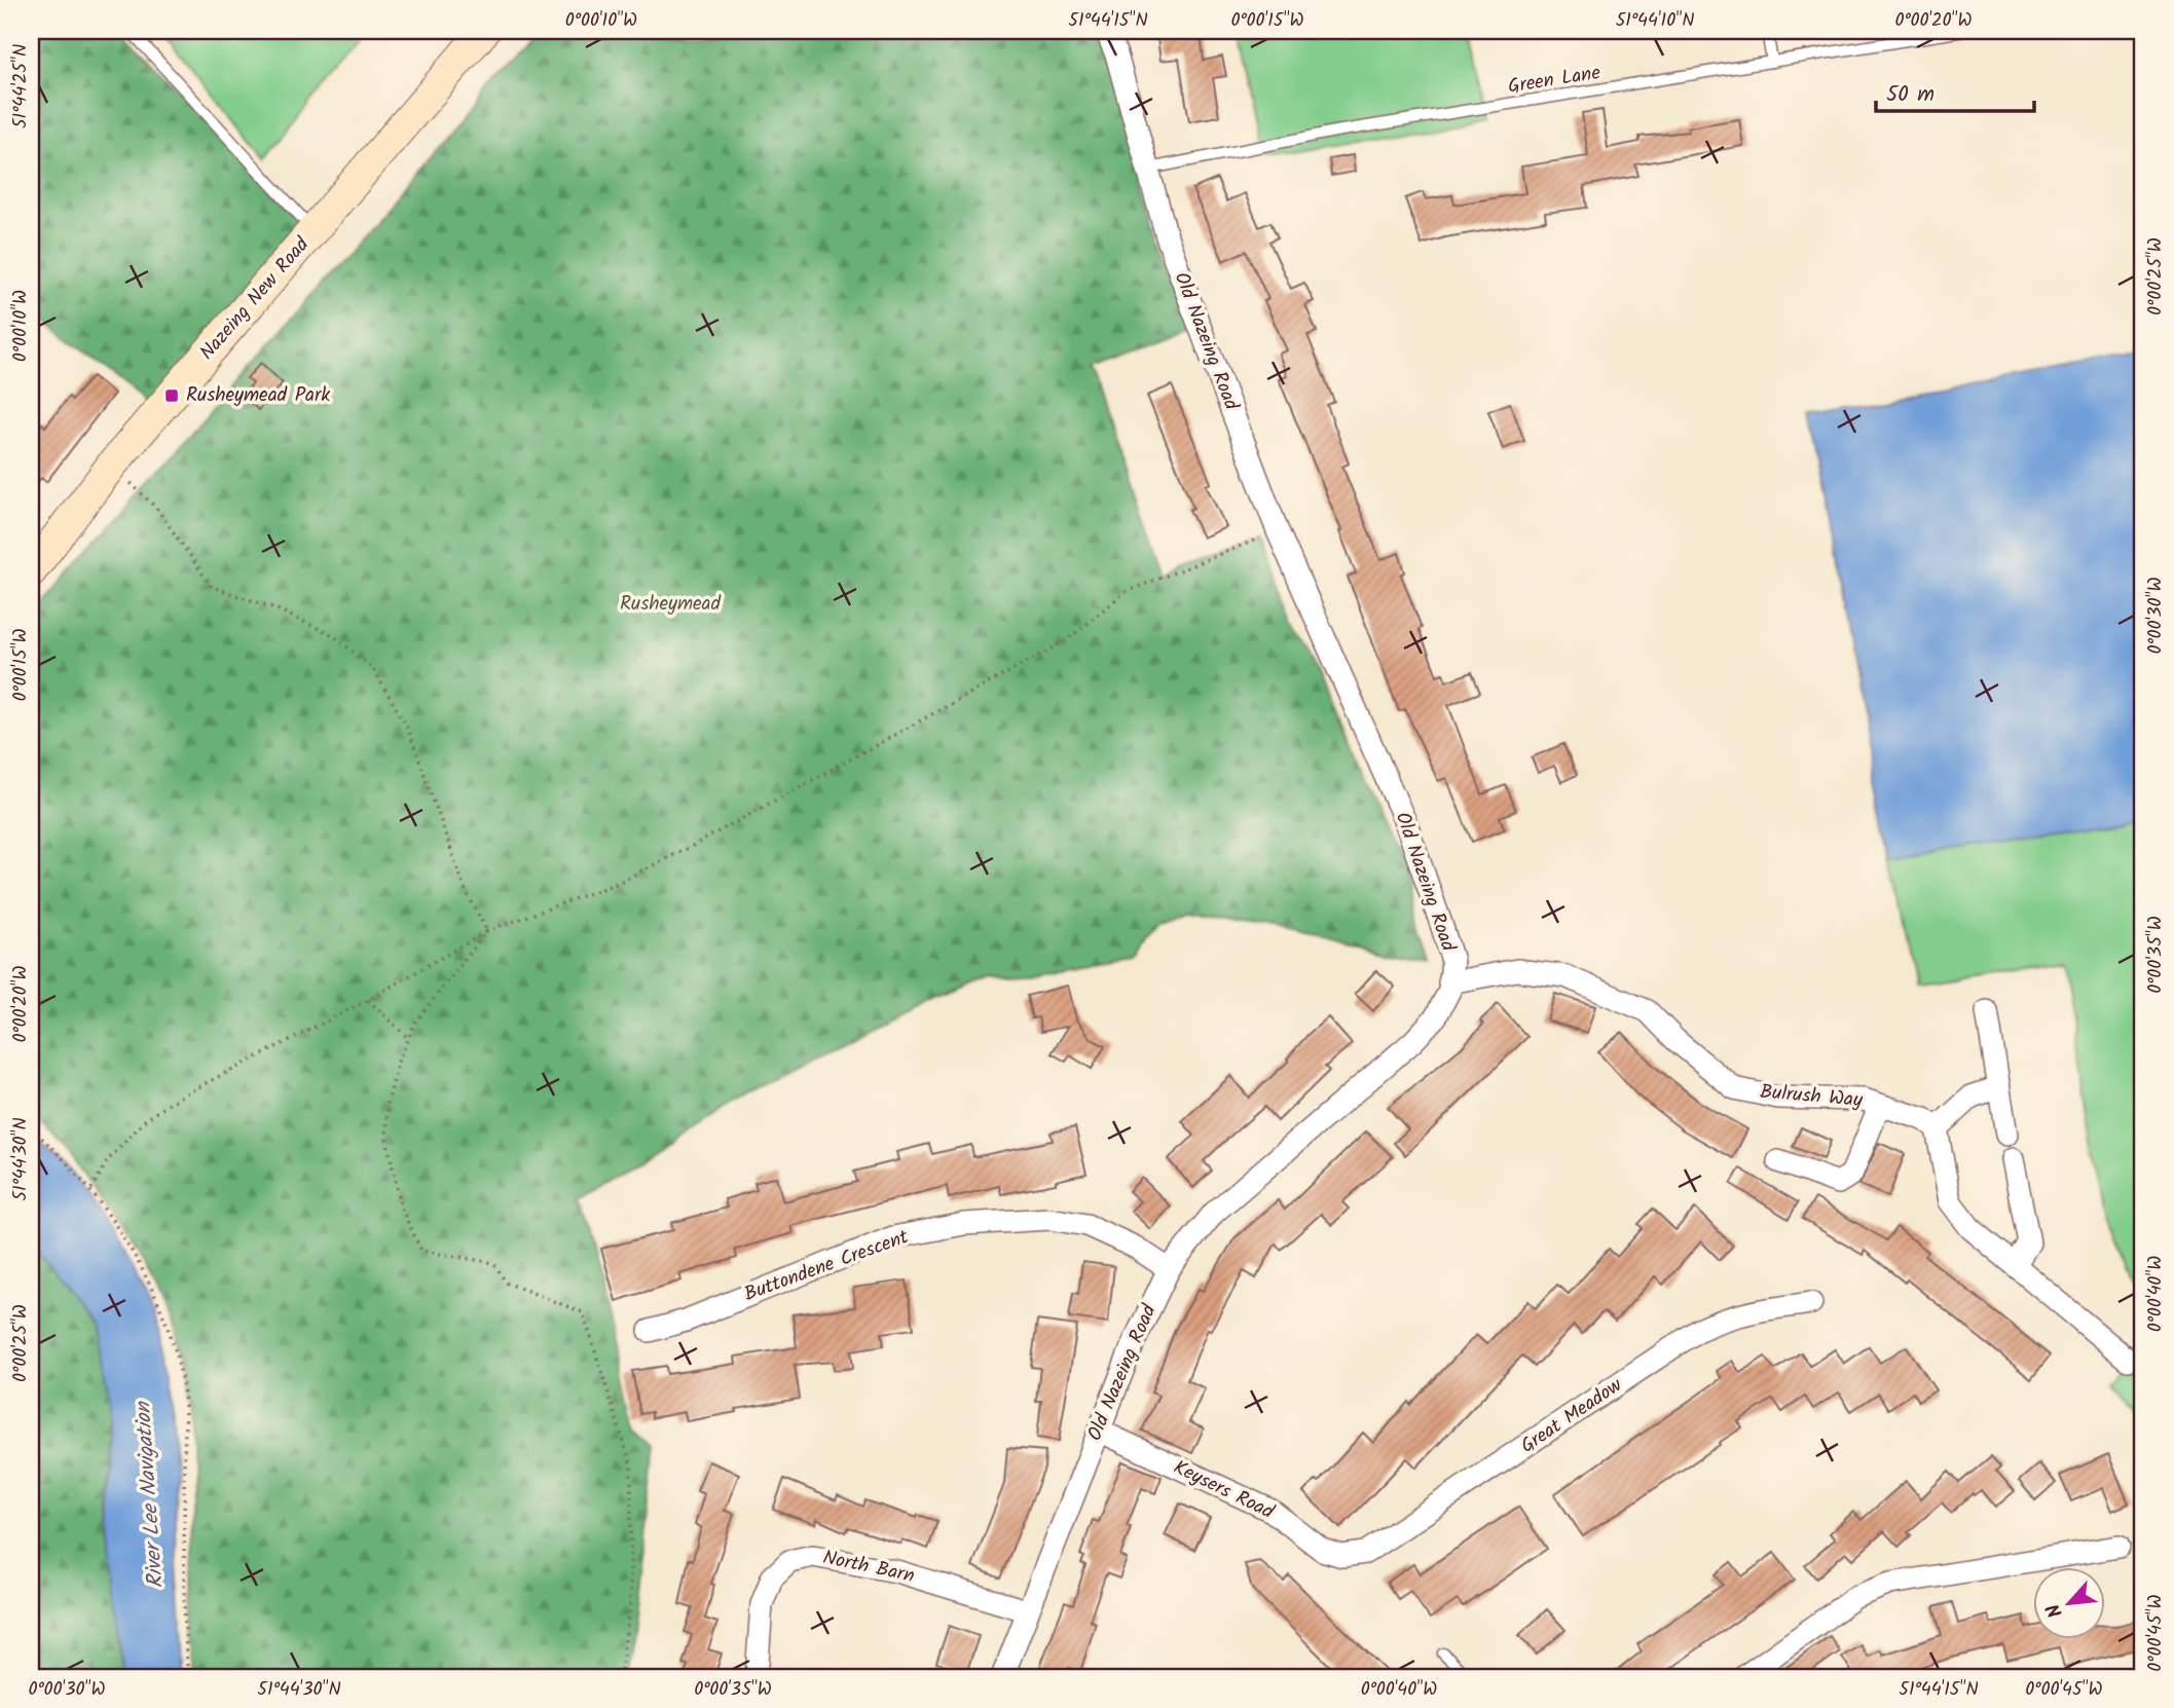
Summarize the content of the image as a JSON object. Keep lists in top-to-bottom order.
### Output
{
  "streets": {
    "main road": ["Nazeing New Road"],
    "street": [
      "Old Nazeing Road",
      "Bulrush Way",
      "Buttondene Crescent",
      "Great Meadow",
      "Keysers Road",
      "North Barn"
    ],
    "lane": ["Green Lane"]
  },
  "crossings": [
    ["Green Lane", "Old Nazeing Road"],
    ["Old Nazeing Road", "Bulrush Way"],
    ["Old Nazeing Road", "Buttondene Crescent"],
    ["Old Nazeing Road", "Keysers Road"],
    ["Old Nazeing Road", "North Barn"],
    ["Great Meadow", "Keysers Road"]
  ],
  "water": ["River Lee Navigation"],
  "parks": ["Rusheymead"],
  "places": {
    "transit": ["Rusheymead Park"]
  },
  "scale_bar": "50 m",
  "north": "bottom left",
  "coordinates": [
    "0°00'10\"W",
    "51°44'15\"N",
    "0°00'15\"W",
    "51°44'10\"N",
    "0°00'20\"W",
    "51°44'25\"N",
    "0°00'25\"W",
    "0°00'30\"W",
    "0°00'35\"W",
    "51°44'30\"N",
    "0°00'40\"W",
    "0°00'45\"W"
  ]
}
